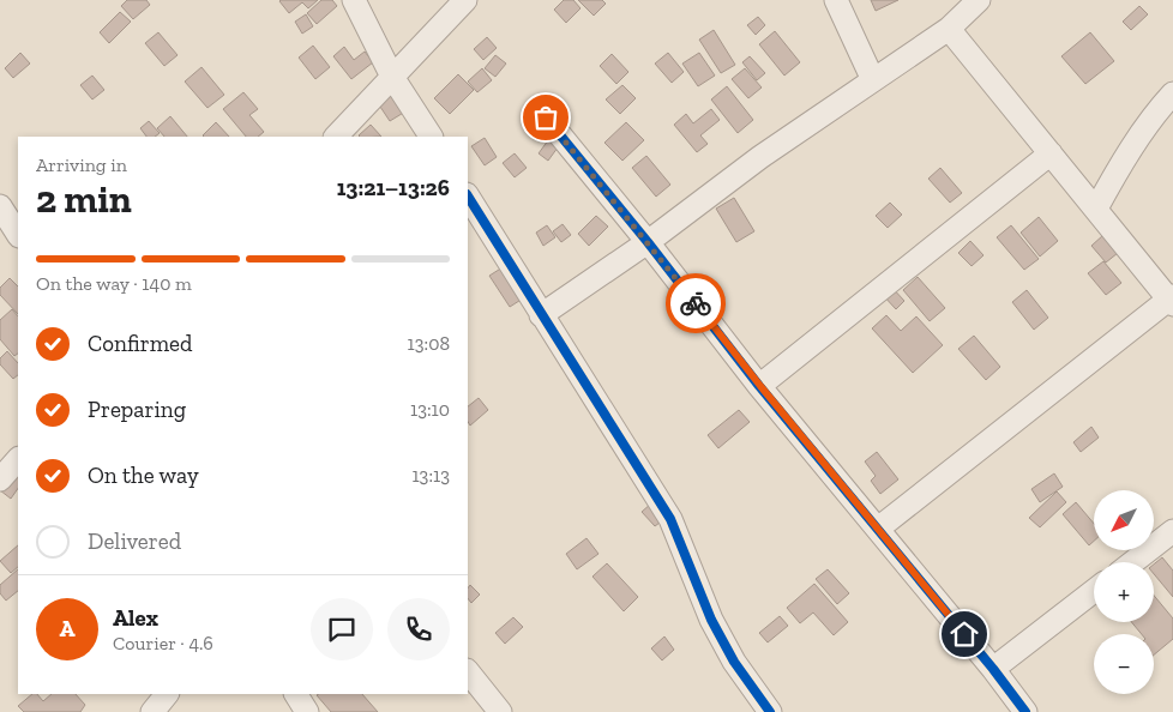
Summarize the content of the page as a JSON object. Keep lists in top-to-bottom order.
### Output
{
  "north": "bottom left",
  "page": {
    "heading": ["2 min", "Arriving in", "13:21–13:26"],
    "panel": ["Alex", "Courier · 4.6"],
    "bar": "On the way · 140 m",
    "list": [
      ["Confirmed", "13:08"],
      ["Preparing", "13:10"],
      ["On the way", "13:13"],
      "Delivered"
    ],
    "map_buttons": ["+", "−"],
    "round": "A"
  }
}
